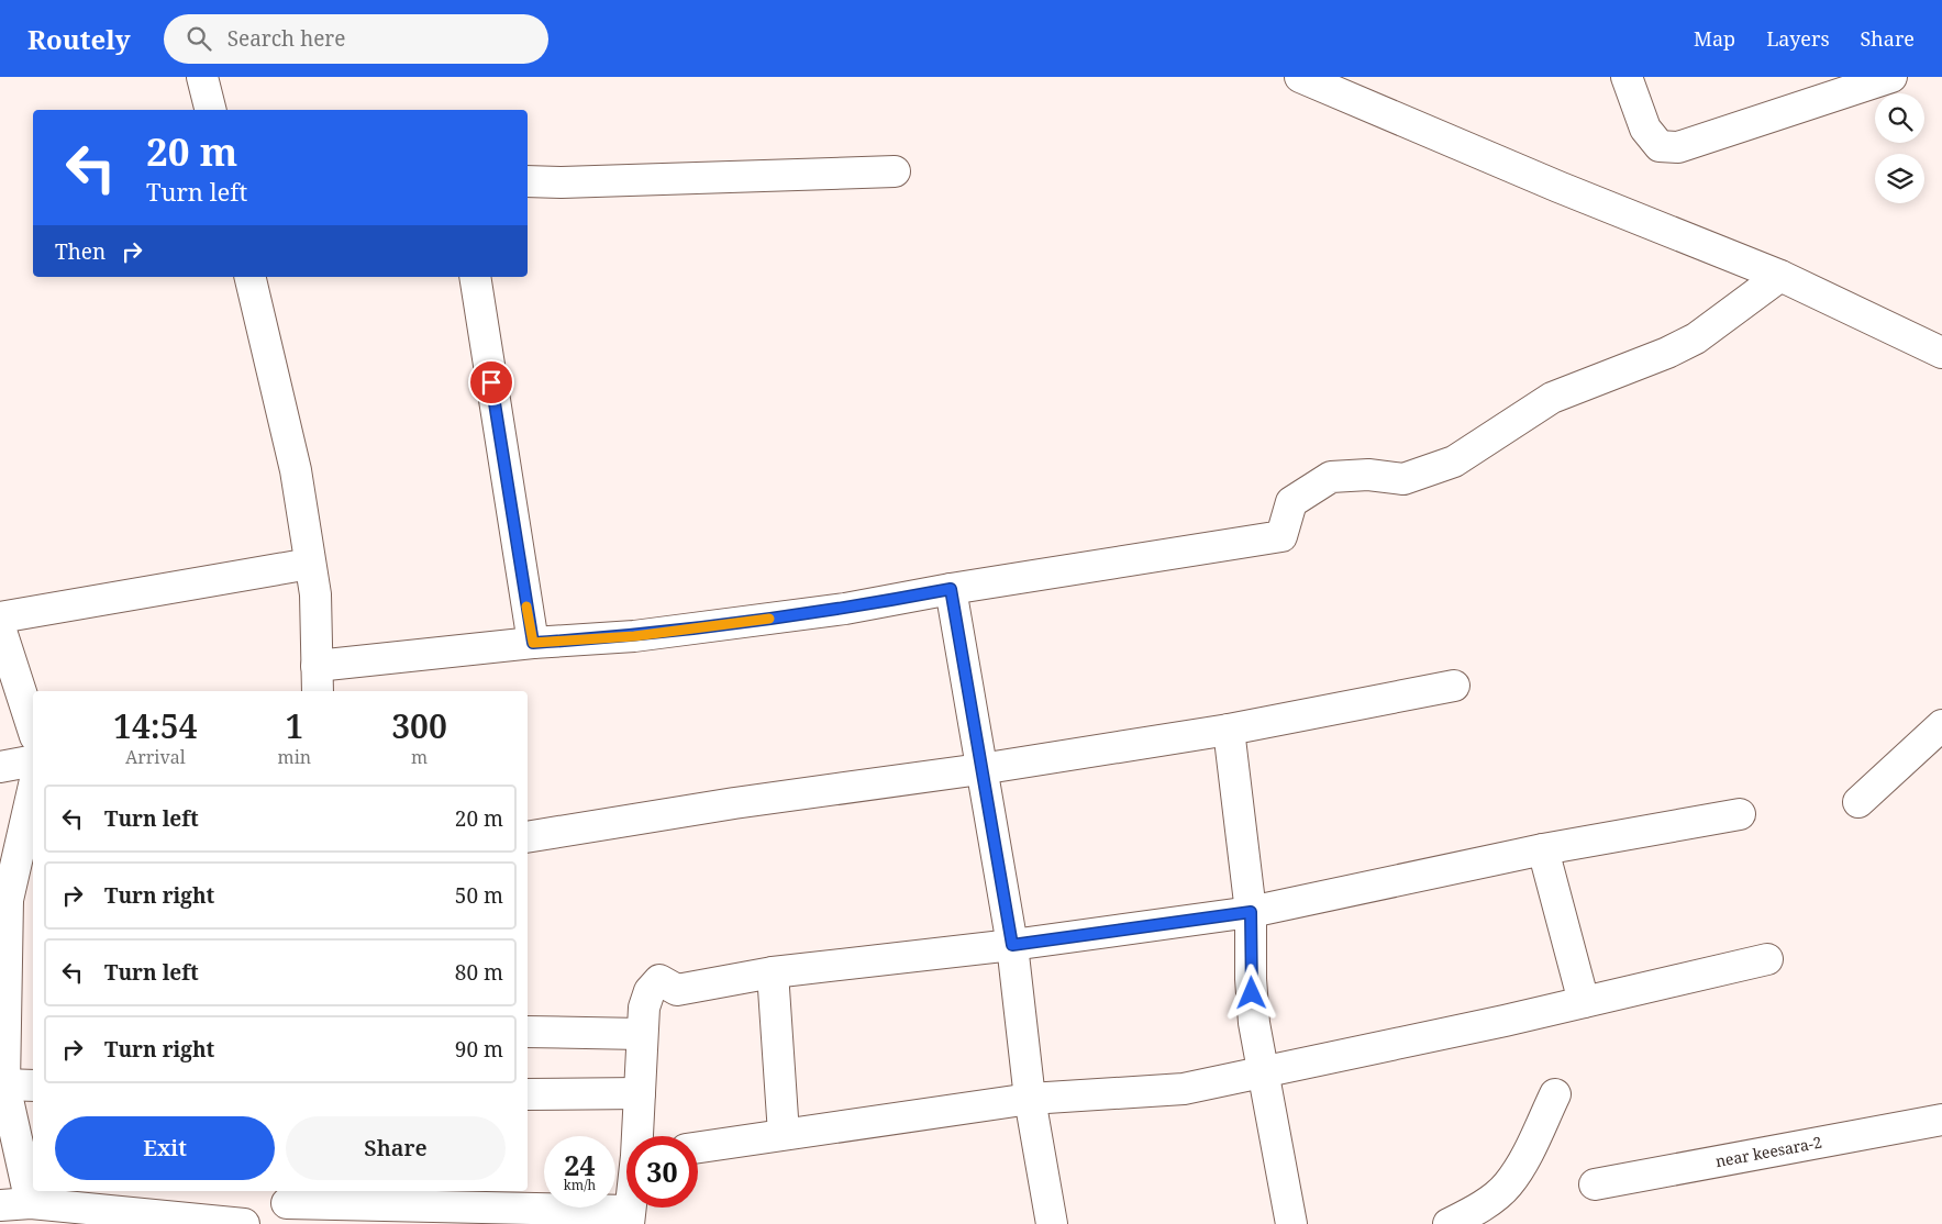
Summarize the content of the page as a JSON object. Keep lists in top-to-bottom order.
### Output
{
  "streets": {
    "street": ["near keesara-2"]
  },
  "page": {
    "header": "Routely",
    "search": "Search here",
    "nav": ["Map", "Layers", "Share"],
    "turn": ["20 m", "Turn left"],
    "then": "Then",
    "eta": [
      "14:54",
      "Arrival",
      "1",
      "min",
      "300",
      "m"
    ],
    "list": [
      {
        "name": "Turn left",
        "value": "20 m"
      },
      {
        "name": "Turn right",
        "value": "50 m"
      },
      {
        "name": "Turn left",
        "value": "80 m"
      },
      {
        "name": "Turn right",
        "value": "90 m"
      }
    ],
    "buttons": ["Exit", "Share"],
    "speed": "24 km/h",
    "limit": "30"
  }
}
